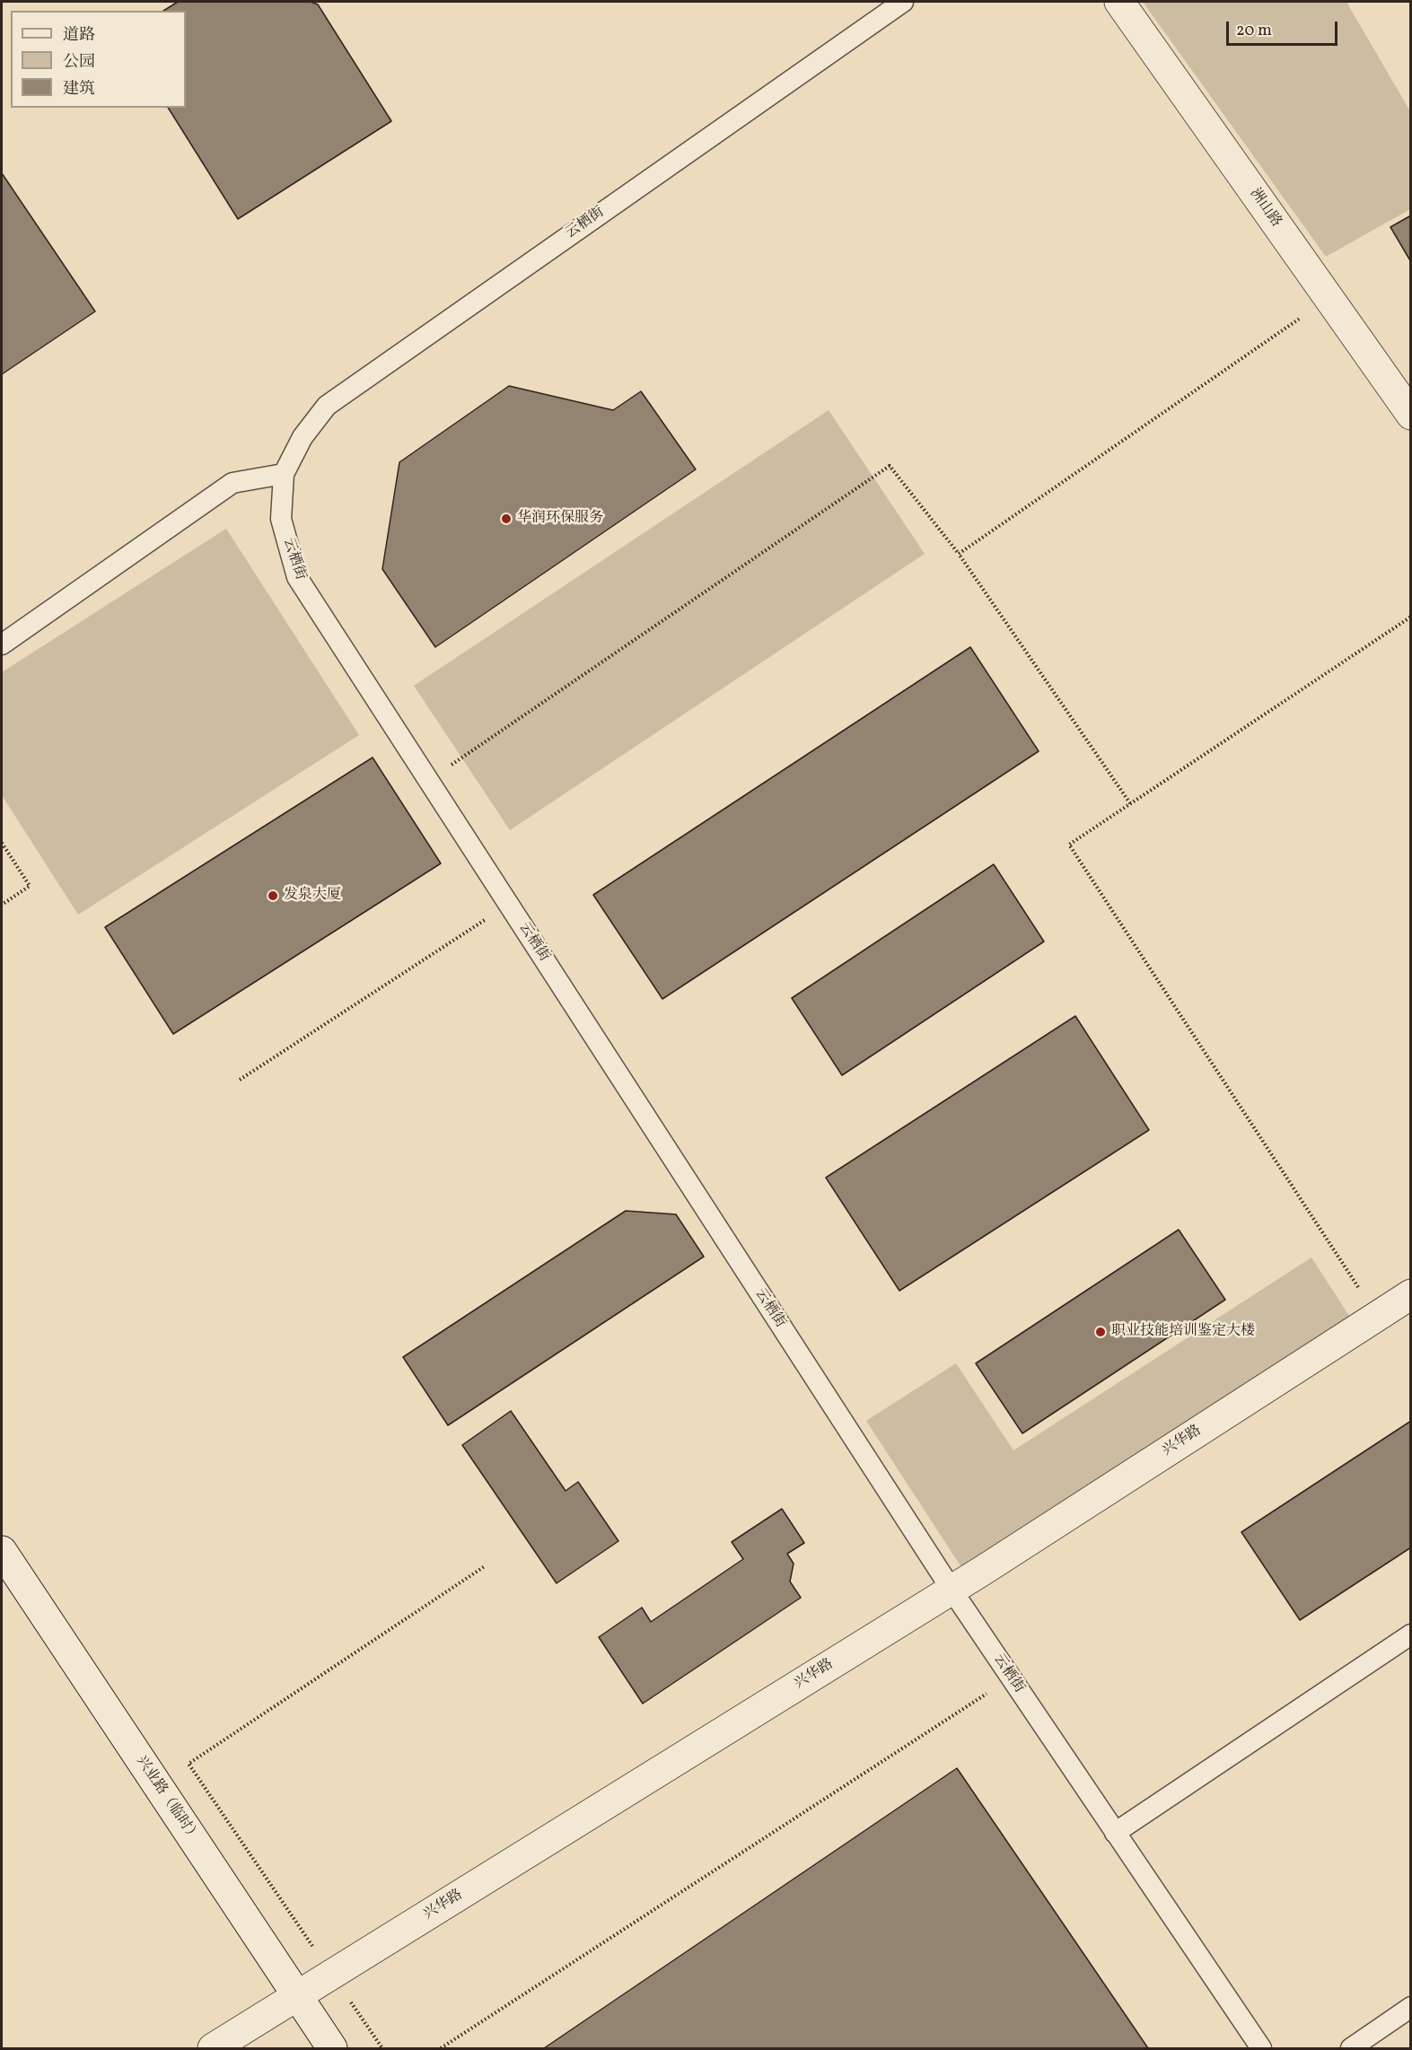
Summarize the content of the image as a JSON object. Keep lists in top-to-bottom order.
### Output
{
  "streets": {
    "street": ["洲山路", "兴华路", "兴业路（临时）"],
    "lane": ["云栖街"]
  },
  "crossings": [
    ["云栖街", "兴华路"],
    ["兴华路", "兴业路（临时）"]
  ],
  "places": ["华润环保服务", "发泉大厦", "职业技能培训鉴定大楼"],
  "legend": ["道路", "公园", "建筑"],
  "scale_bar": "20 m"
}
